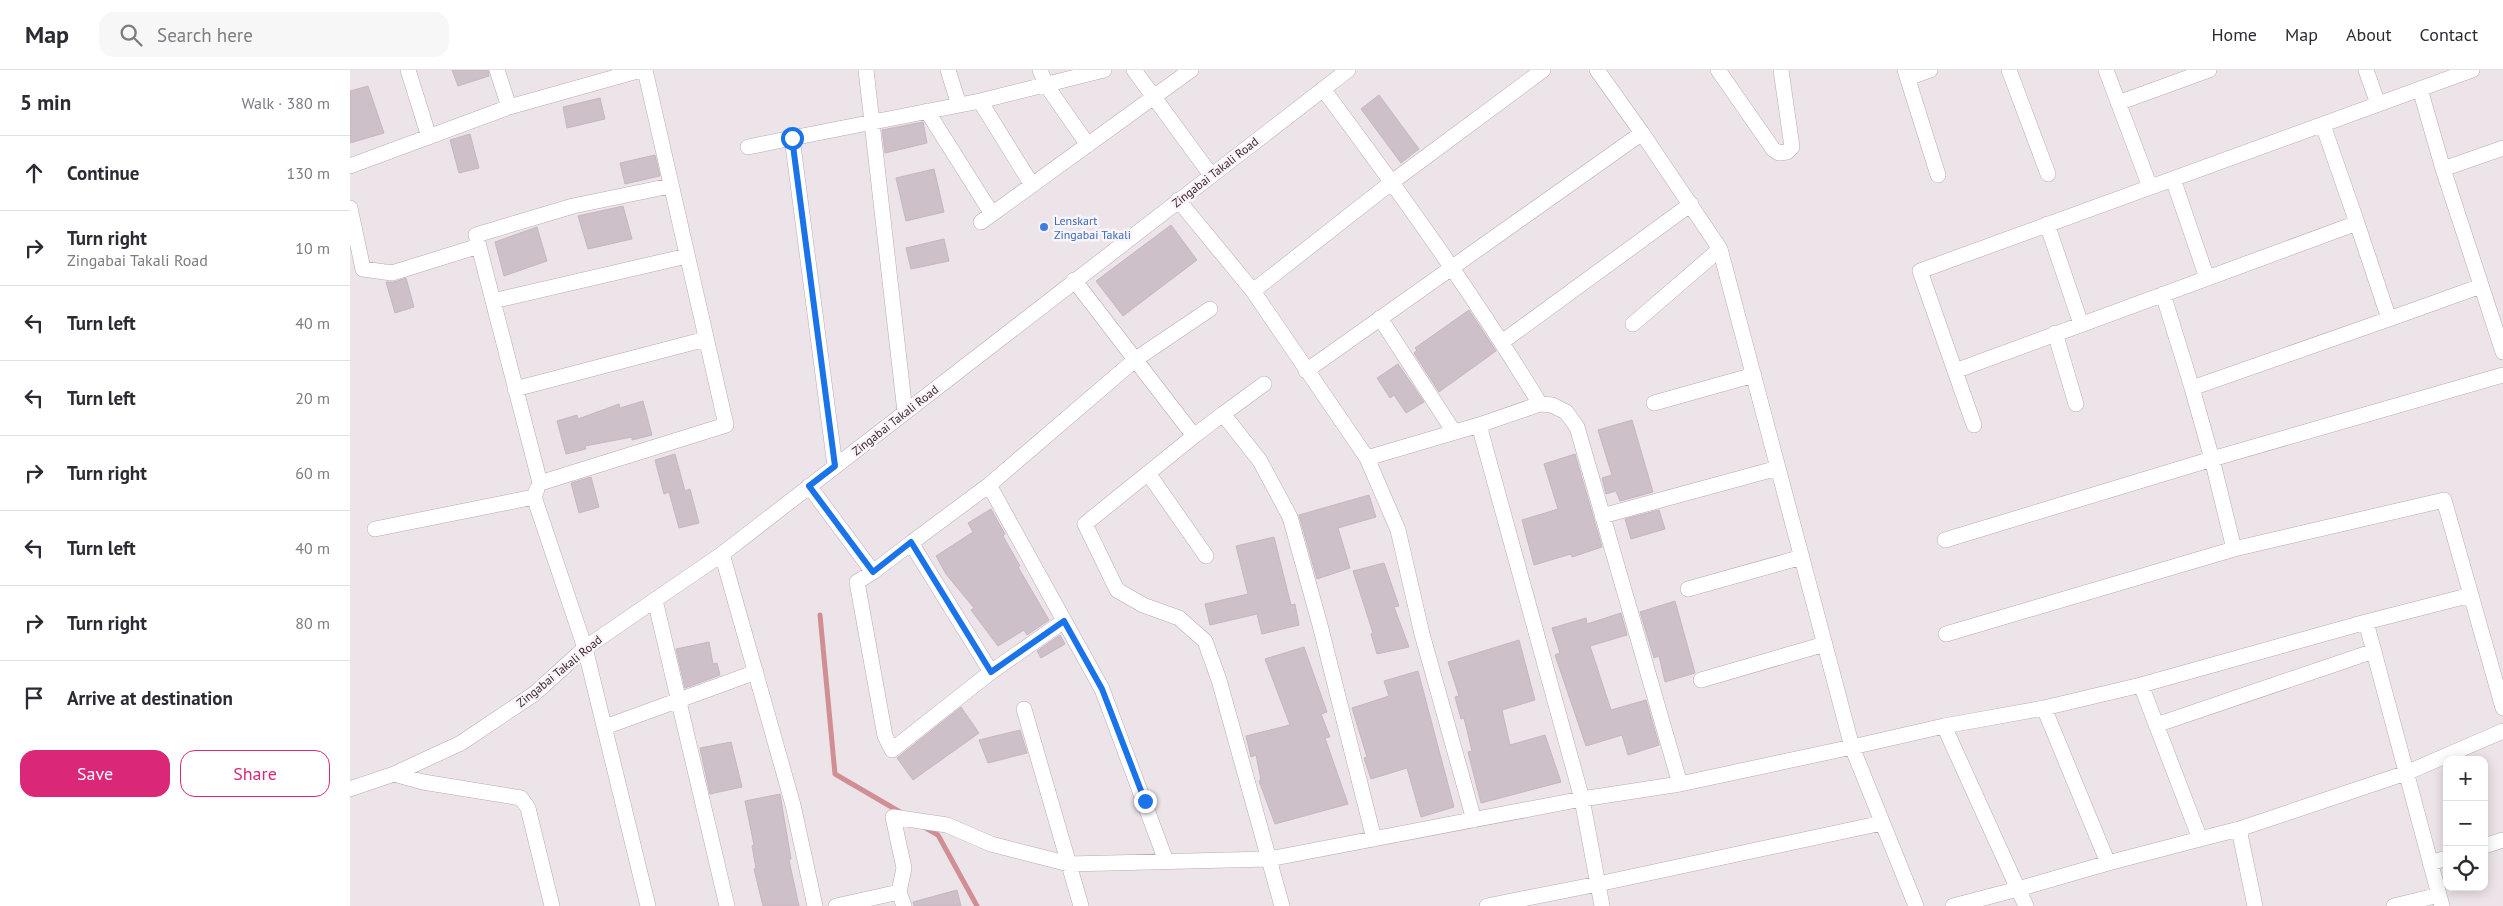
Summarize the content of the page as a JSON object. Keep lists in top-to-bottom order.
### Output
{
  "streets": {
    "street": ["Zingabai Takali Road"]
  },
  "places": ["Lenskart Zingabai Takali"],
  "page": {
    "header": "Map",
    "search": "Search here",
    "nav": [
      "Home",
      "Map",
      "About",
      "Contact"
    ],
    "heading": ["5 min", "Walk · 380 m"],
    "list": [
      ["Continue", "130 m"],
      ["Turn right", "Zingabai Takali Road", "10 m"],
      ["Turn left", "40 m"],
      ["Turn left", "20 m"],
      ["Turn right", "60 m"],
      ["Turn left", "40 m"],
      ["Turn right", "80 m"],
      "Arrive at destination"
    ],
    "buttons": ["Save", "Share"],
    "map_buttons": ["+", "−"]
  }
}
